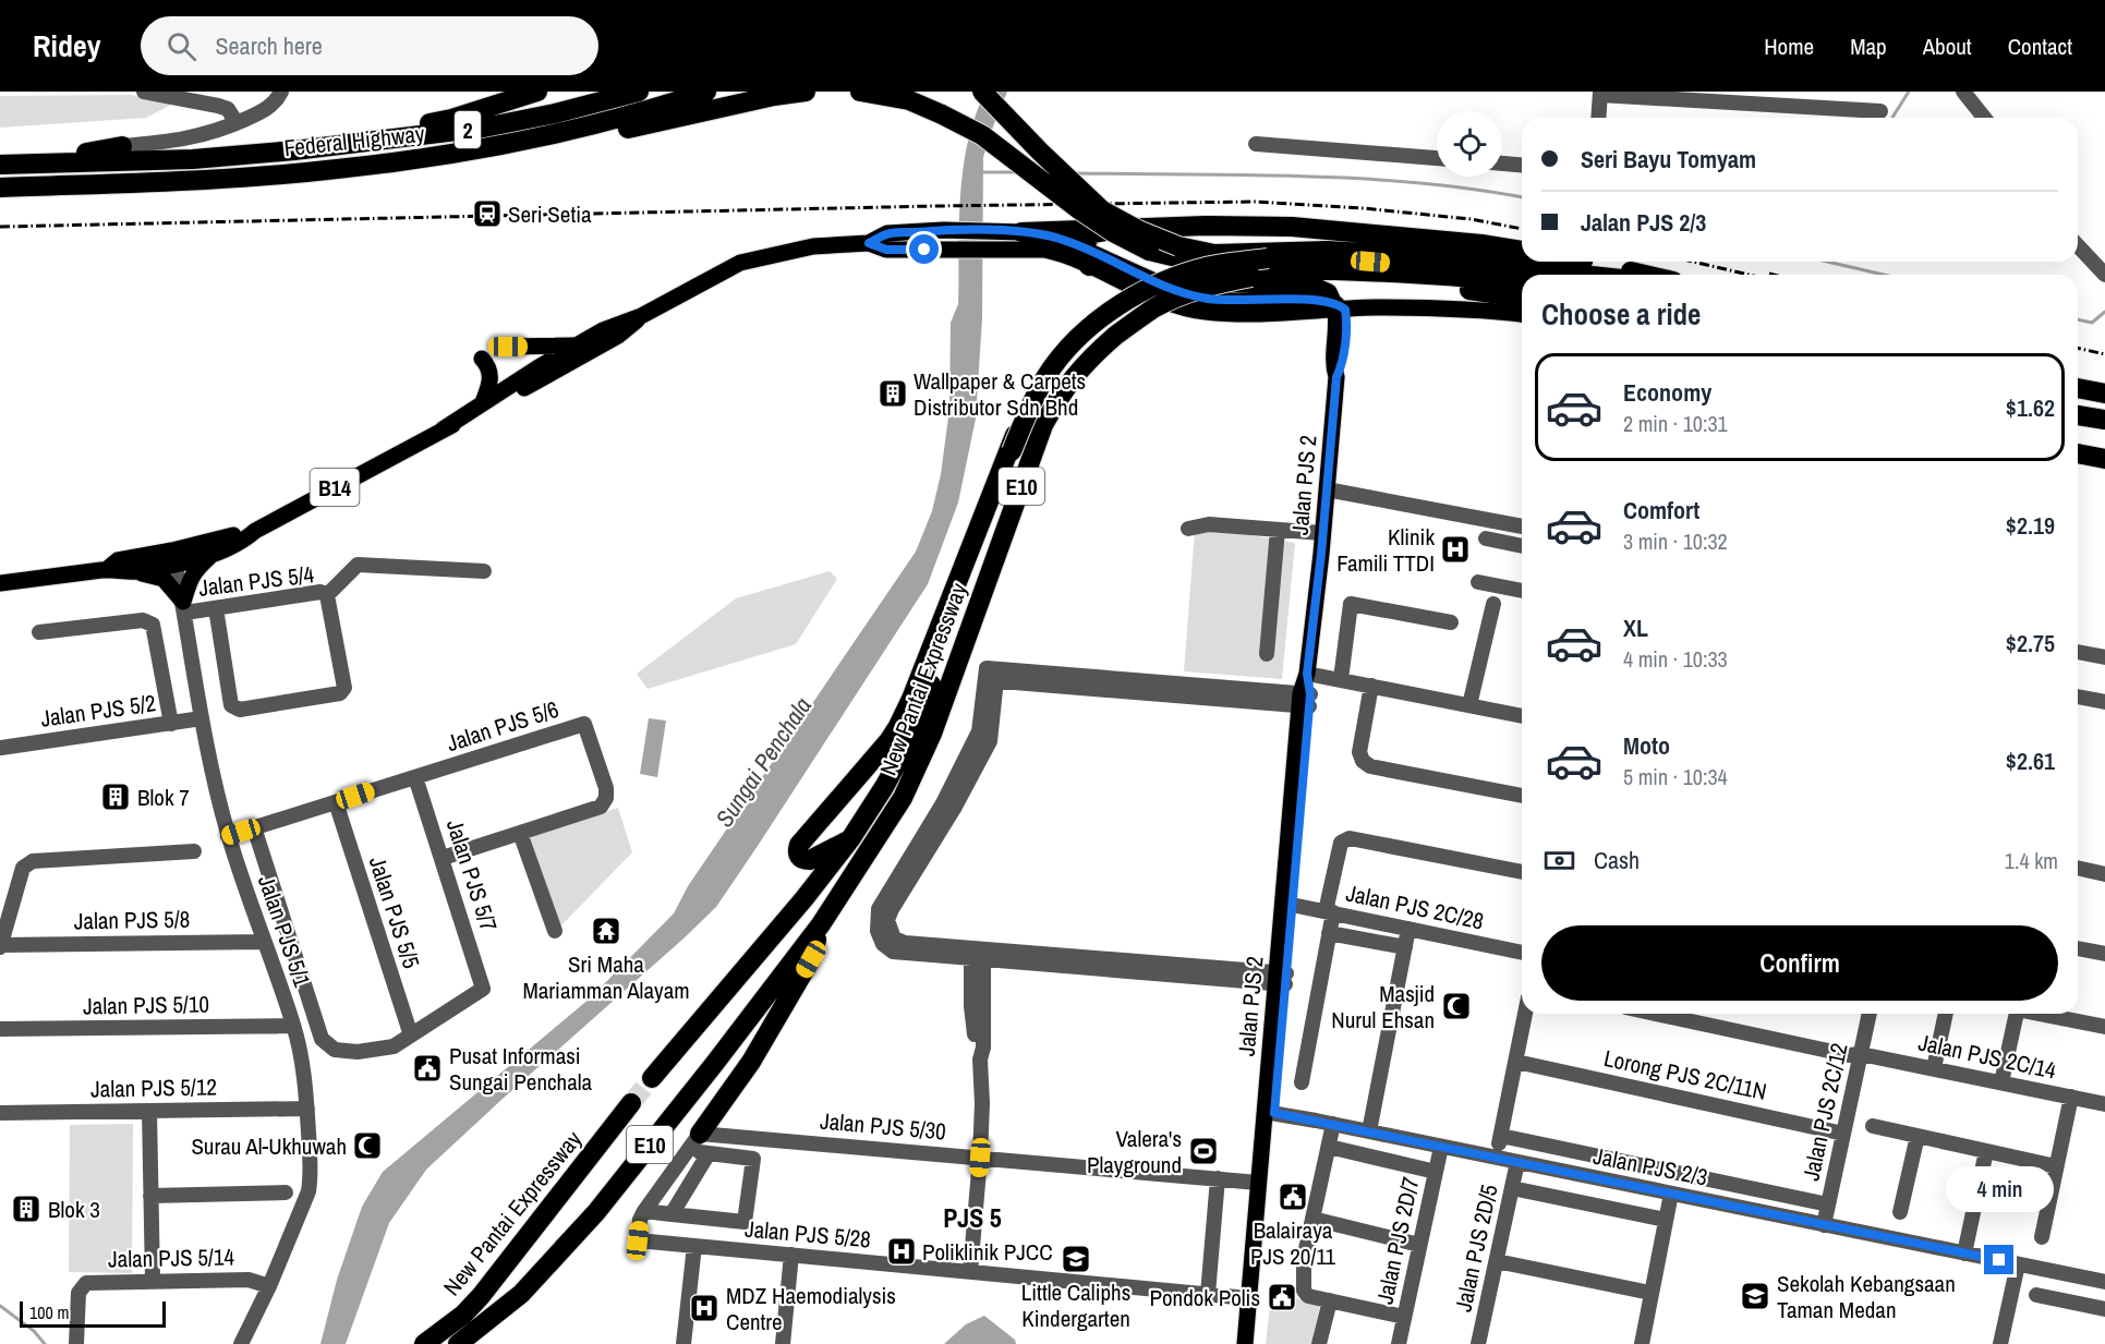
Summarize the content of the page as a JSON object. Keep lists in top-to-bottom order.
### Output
{
  "streets": {
    "highway": [
      "2",
      "Federal Highway",
      "E10",
      "New Pantai Expressway"
    ],
    "main road": ["Jalan PJS 2", "B14"],
    "street": [
      "Jalan PJS 5/4",
      "Jalan PJS 5/2",
      "Jalan PJS 5/6",
      "Jalan PJS 5/7",
      "Jalan PJS 2C/28",
      "Jalan PJS 5/5",
      "Jalan PJS 5/8",
      "Jalan PJS 5/1",
      "Jalan PJS 5/10",
      "Jalan PJS 2C/14",
      "Lorong PJS 2C/11N",
      "Jalan PJS 5/12",
      "Jalan PJS 2C/12",
      "Jalan PJS 5/30",
      "Jalan PJS 2/3",
      "Jalan PJS 5/28",
      "Jalan PJS 2D/7",
      "Jalan PJS 2D/5",
      "Jalan PJS 5/14"
    ]
  },
  "crossings": [
    ["Jalan PJS 2", "B14"],
    ["Jalan PJS 2", "Jalan PJS 2C/28"],
    ["Jalan PJS 2", "Jalan PJS 5/30"],
    ["Jalan PJS 2", "Jalan PJS 2/3"],
    ["Jalan PJS 2", "Jalan PJS 5/28"],
    ["B14", "Jalan PJS 5/1"],
    ["Jalan PJS 5/4", "Jalan PJS 5/1"],
    ["Jalan PJS 5/2", "Jalan PJS 5/1"],
    ["Jalan PJS 5/6", "Jalan PJS 5/7"],
    ["Jalan PJS 5/6", "Jalan PJS 5/5"],
    ["Jalan PJS 5/6", "Jalan PJS 5/1"],
    ["Jalan PJS 5/7", "Jalan PJS 5/5"],
    ["Jalan PJS 5/8", "Jalan PJS 5/1"],
    ["Jalan PJS 5/1", "Jalan PJS 5/10"],
    ["Jalan PJS 5/1", "Jalan PJS 5/12"],
    ["Jalan PJS 5/1", "Jalan PJS 5/14"],
    ["Jalan PJS 2C/14", "Jalan PJS 2C/12"],
    ["Lorong PJS 2C/11N", "Jalan PJS 2C/12"],
    ["Jalan PJS 2C/12", "Jalan PJS 2/3"],
    ["Jalan PJS 2/3", "Jalan PJS 2D/7"],
    ["Jalan PJS 2/3", "Jalan PJS 2D/5"]
  ],
  "districts": ["PJS 5"],
  "water": ["Sungai Penchala"],
  "places": {
    "station": ["Seri Setia"],
    "building": ["Wallpaper & Carpets Distributor Sdn Bhd", "Blok 7", "Blok 3"],
    "hospital": ["Klinik Famili TTDI", "Poliklinik PJCC", "MDZ Haemodialysis Centre"],
    "temple": ["Sri Maha Mariamman Alayam"],
    "mosque": ["Masjid Nurul Ehsan", "Surau Al-Ukhuwah"],
    "public building": ["Pusat Informasi Sungai Penchala", "Balairaya PJS 20/11", "Pondok Polis"],
    "sports": ["Valera's Playground"],
    "school or university": ["Little Caliphs Kindergarten", "Sekolah Kebangsaan Taman Medan"]
  },
  "scale_bar": "100 m",
  "page": {
    "header": "Ridey",
    "search": "Search here",
    "nav": [
      "Home",
      "Map",
      "About",
      "Contact"
    ],
    "banner": ["Seri Bayu Tomyam", "Jalan PJS 2/3"],
    "heading": "Choose a ride",
    "list": [
      {
        "name": "Economy",
        "note": "2 min · 10:31",
        "value": "$1.62"
      },
      {
        "name": "Comfort",
        "note": "3 min · 10:32",
        "value": "$2.19"
      },
      {
        "name": "XL",
        "note": "4 min · 10:33",
        "value": "$2.75"
      },
      {
        "name": "Moto",
        "note": "5 min · 10:34",
        "value": "$2.61"
      }
    ],
    "pay": ["Cash", "1.4 km"],
    "buttons": "Confirm",
    "bubble": "4 min",
    "scale": "100 m"
  }
}
